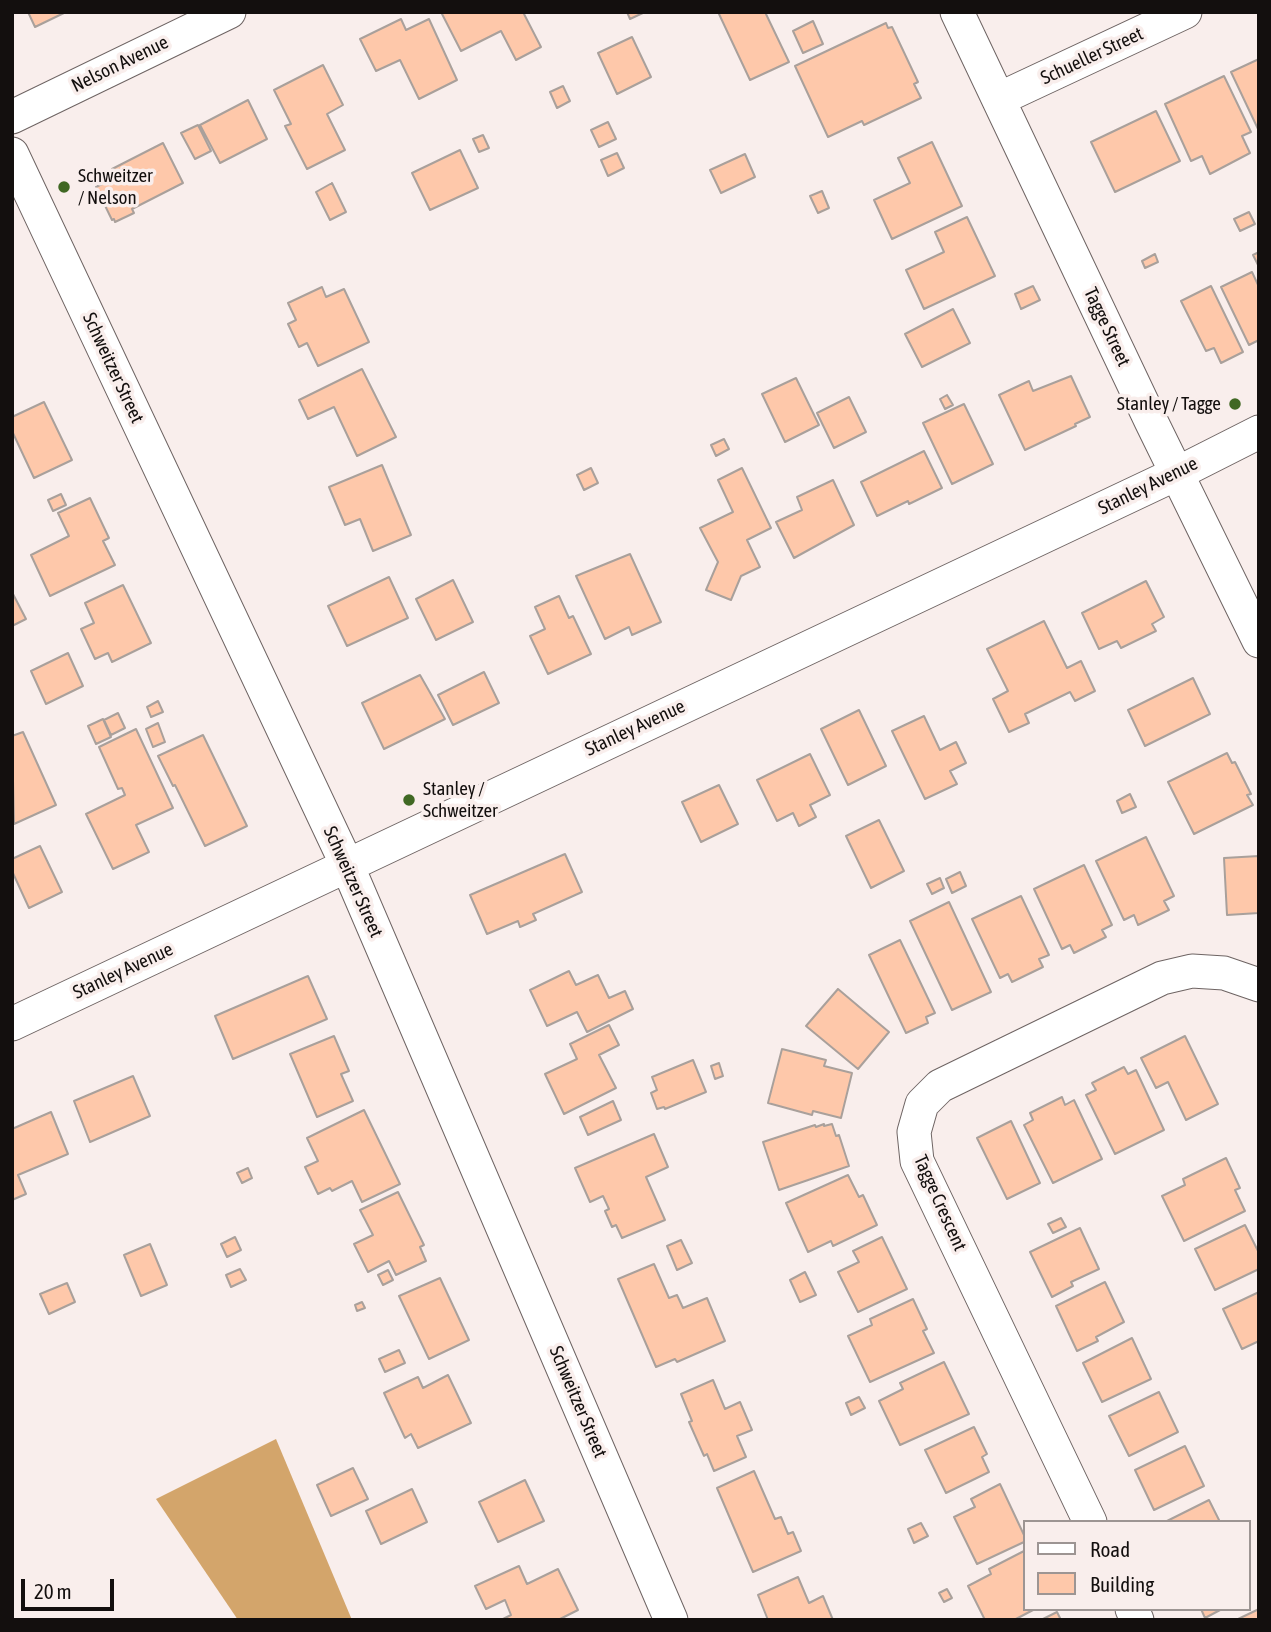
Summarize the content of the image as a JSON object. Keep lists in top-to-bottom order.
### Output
{
  "streets": {
    "street": [
      "Schueller Street",
      "Nelson Avenue",
      "Tagge Street",
      "Schweitzer Street",
      "Stanley Avenue",
      "Tagge Crescent"
    ]
  },
  "crossings": [
    ["Schueller Street", "Tagge Street"],
    ["Tagge Street", "Stanley Avenue"],
    ["Schweitzer Street", "Stanley Avenue"]
  ],
  "places": ["Schweitzer / Nelson", "Stanley / Tagge", "Stanley / Schweitzer"],
  "legend": ["Road", "Building"],
  "scale_bar": "20 m"
}
